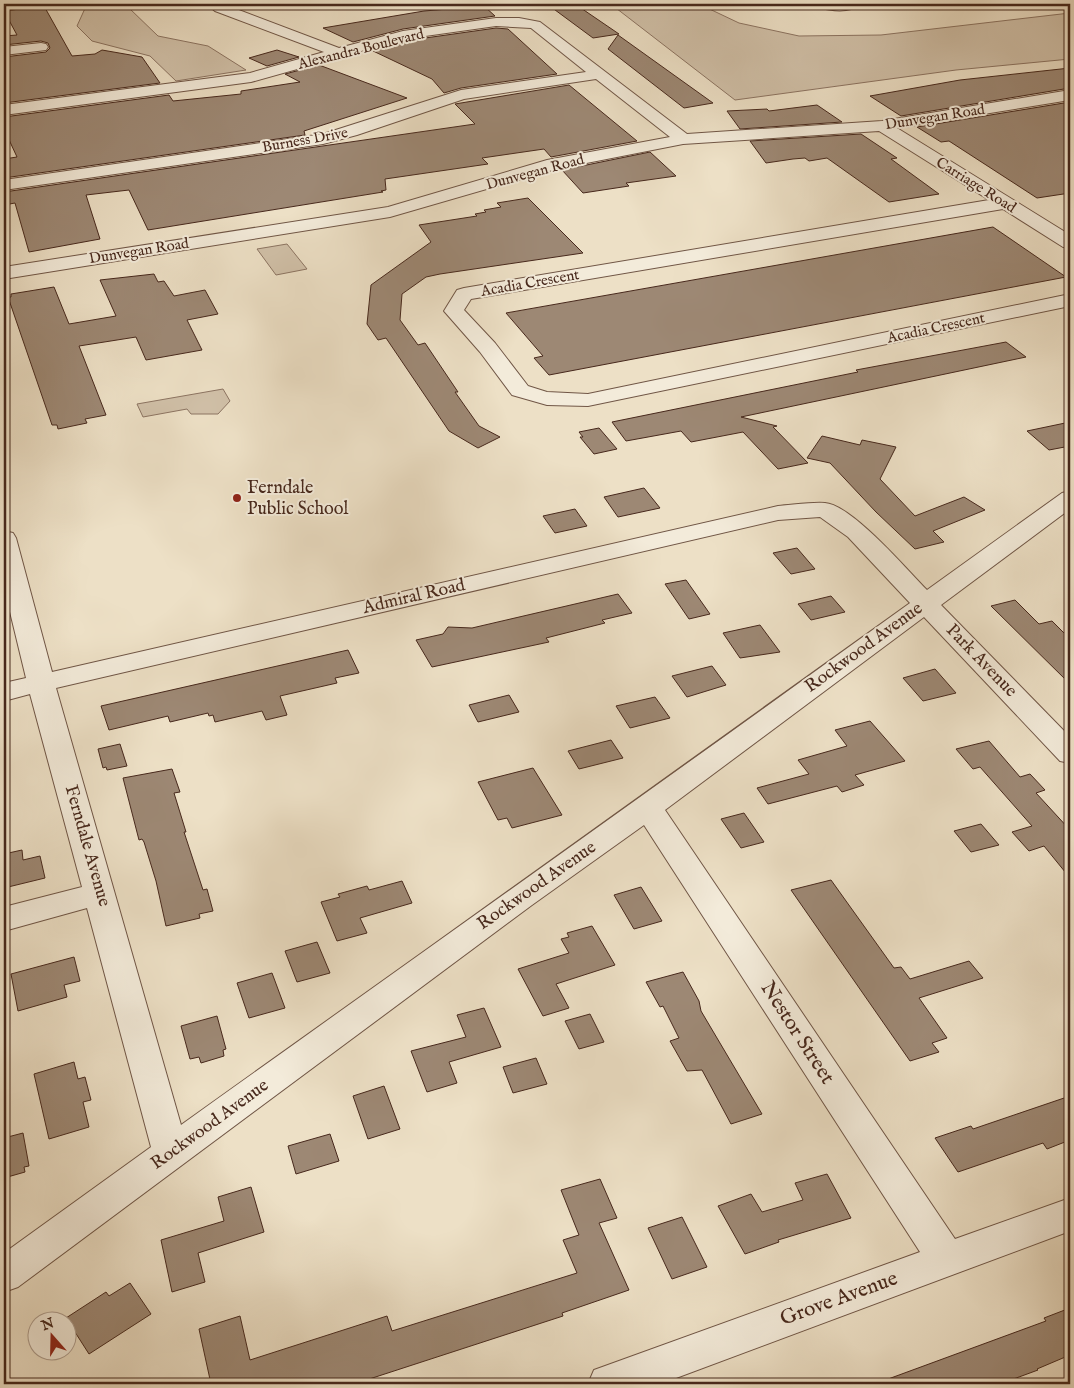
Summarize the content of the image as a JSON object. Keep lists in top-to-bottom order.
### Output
{
  "streets": {
    "street": [
      "Alexandra Boulevard",
      "Dunvegan Road",
      "Burness Drive",
      "Carriage Road",
      "Acadia Crescent",
      "Admiral Road",
      "Rockwood Avenue",
      "Park Avenue",
      "Ferndale Avenue",
      "Nestor Street",
      "Grove Avenue"
    ]
  },
  "crossings": [
    ["Alexandra Boulevard", "Dunvegan Road"],
    ["Alexandra Boulevard", "Burness Drive"],
    ["Dunvegan Road", "Carriage Road"],
    ["Carriage Road", "Acadia Crescent"],
    ["Admiral Road", "Park Avenue"],
    ["Admiral Road", "Ferndale Avenue"],
    ["Rockwood Avenue", "Park Avenue"],
    ["Rockwood Avenue", "Ferndale Avenue"],
    ["Rockwood Avenue", "Nestor Street"],
    ["Nestor Street", "Grove Avenue"]
  ],
  "places": ["Ferndale Public School"],
  "north": "top"
}
